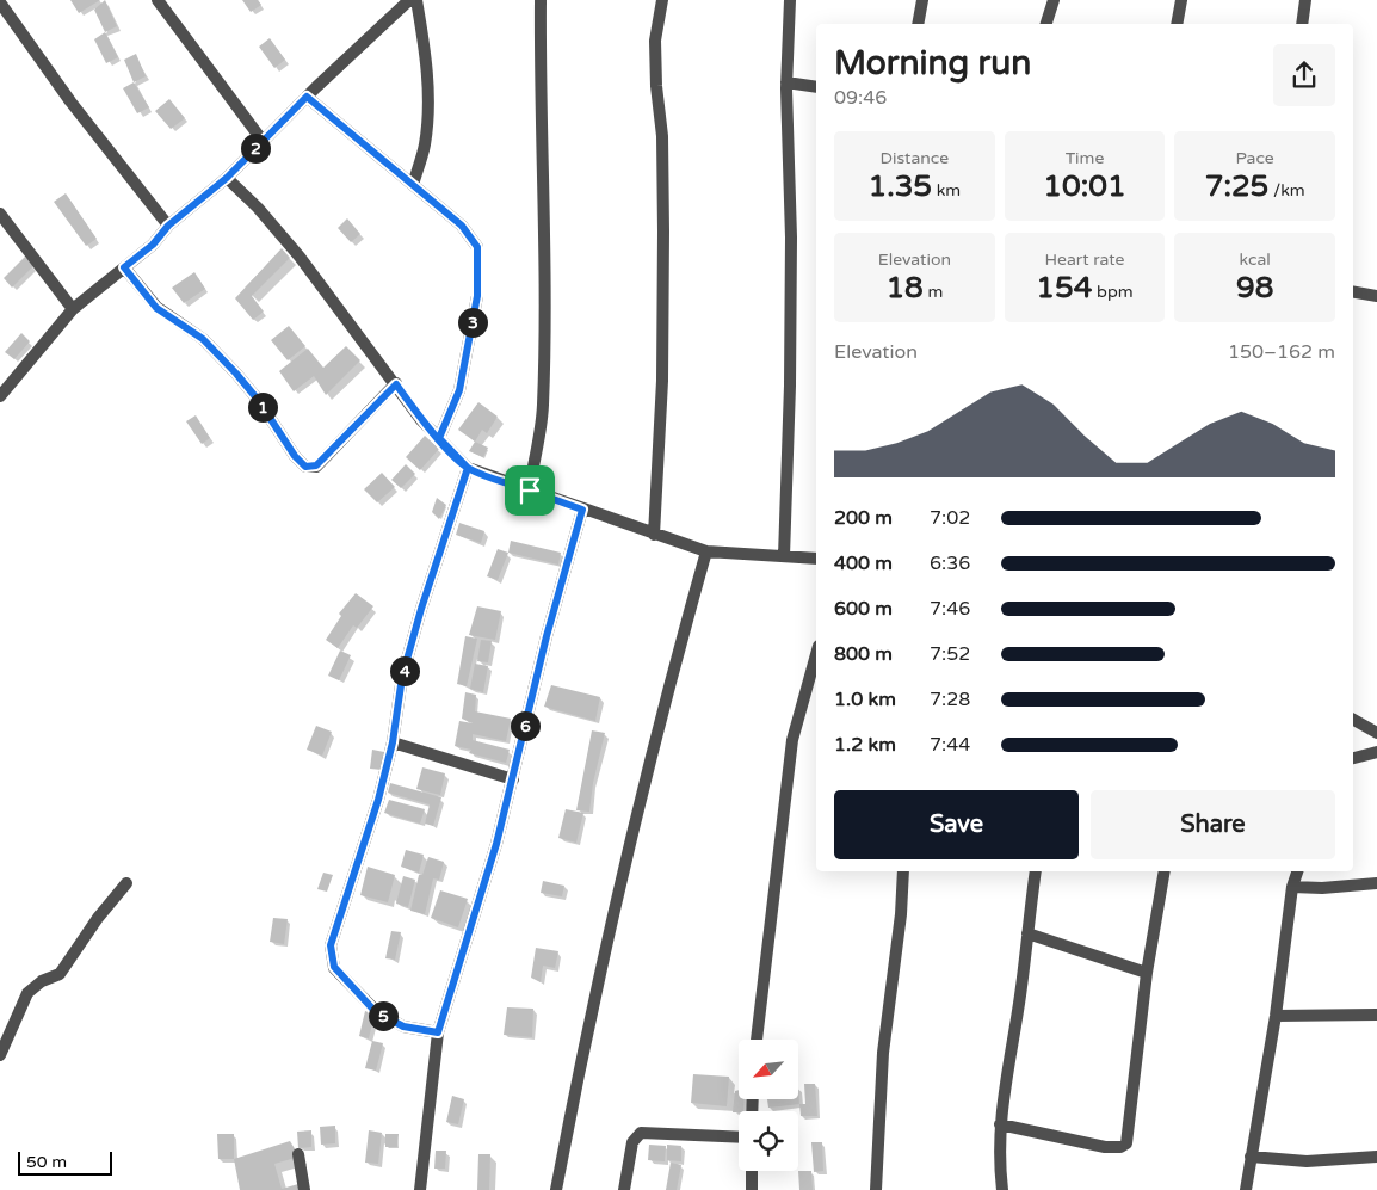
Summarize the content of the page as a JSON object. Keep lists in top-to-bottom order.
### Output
{
  "scale_bar": "50 m",
  "north": "bottom left",
  "page": {
    "heading": ["Morning run", "09:46"],
    "stats": [
      ["Distance", "1.35 km"],
      ["Time", "10:01"],
      ["Pace", "7:25 /km"],
      ["Elevation", "18 m"],
      ["Heart rate", "154 bpm"],
      ["kcal", "98"]
    ],
    "pins": [
      "2",
      "3",
      "1",
      "4",
      "6",
      "5"
    ],
    "chart": ["Elevation", "150–162 m"],
    "list": [
      {
        "name": "200 m",
        "note": "7:02"
      },
      {
        "name": "400 m",
        "note": "6:36"
      },
      {
        "name": "600 m",
        "note": "7:46"
      },
      {
        "name": "800 m",
        "note": "7:52"
      },
      {
        "name": "1.0 km",
        "note": "7:28"
      },
      {
        "name": "1.2 km",
        "note": "7:44"
      }
    ],
    "buttons": ["Save", "Share"],
    "scale": "50 m"
  }
}
